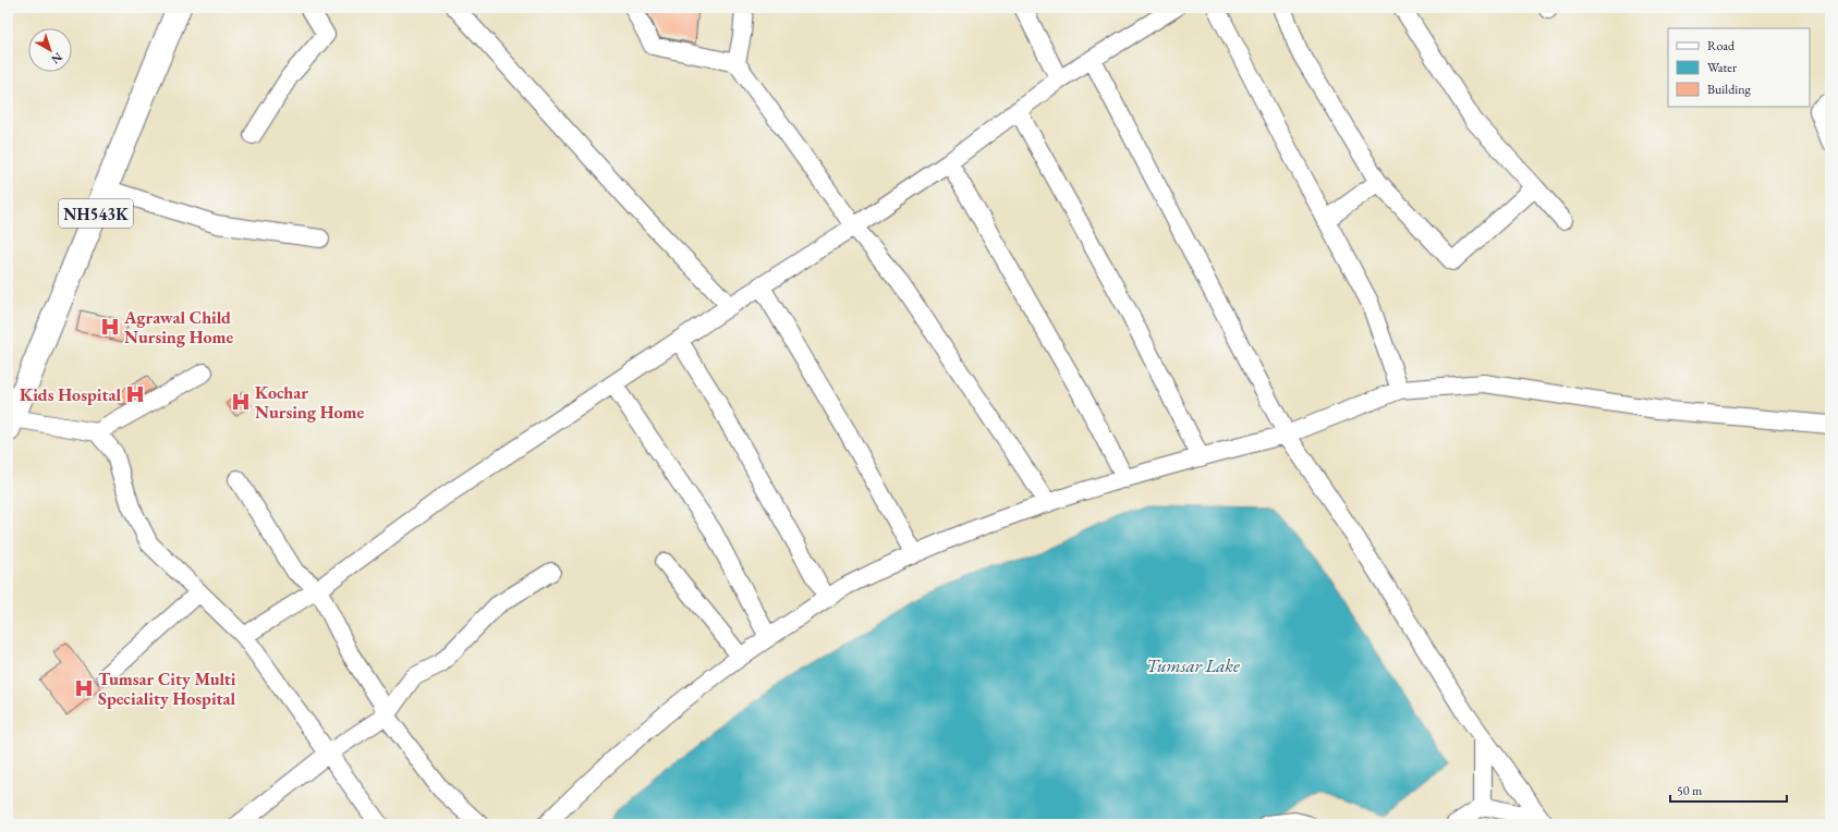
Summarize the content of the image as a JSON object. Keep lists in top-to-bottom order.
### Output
{
  "streets": {
    "highway": ["NH543K"]
  },
  "water": ["Tumsar Lake"],
  "places": {
    "hospital": [
      "Agrawal Child Nursing Home",
      "Kids Hospital",
      "Kochar Nursing Home",
      "Tumsar City Multi Speciality Hospital"
    ]
  },
  "legend": ["Road", "Water", "Building"],
  "scale_bar": "50 m",
  "north": "bottom right"
}
